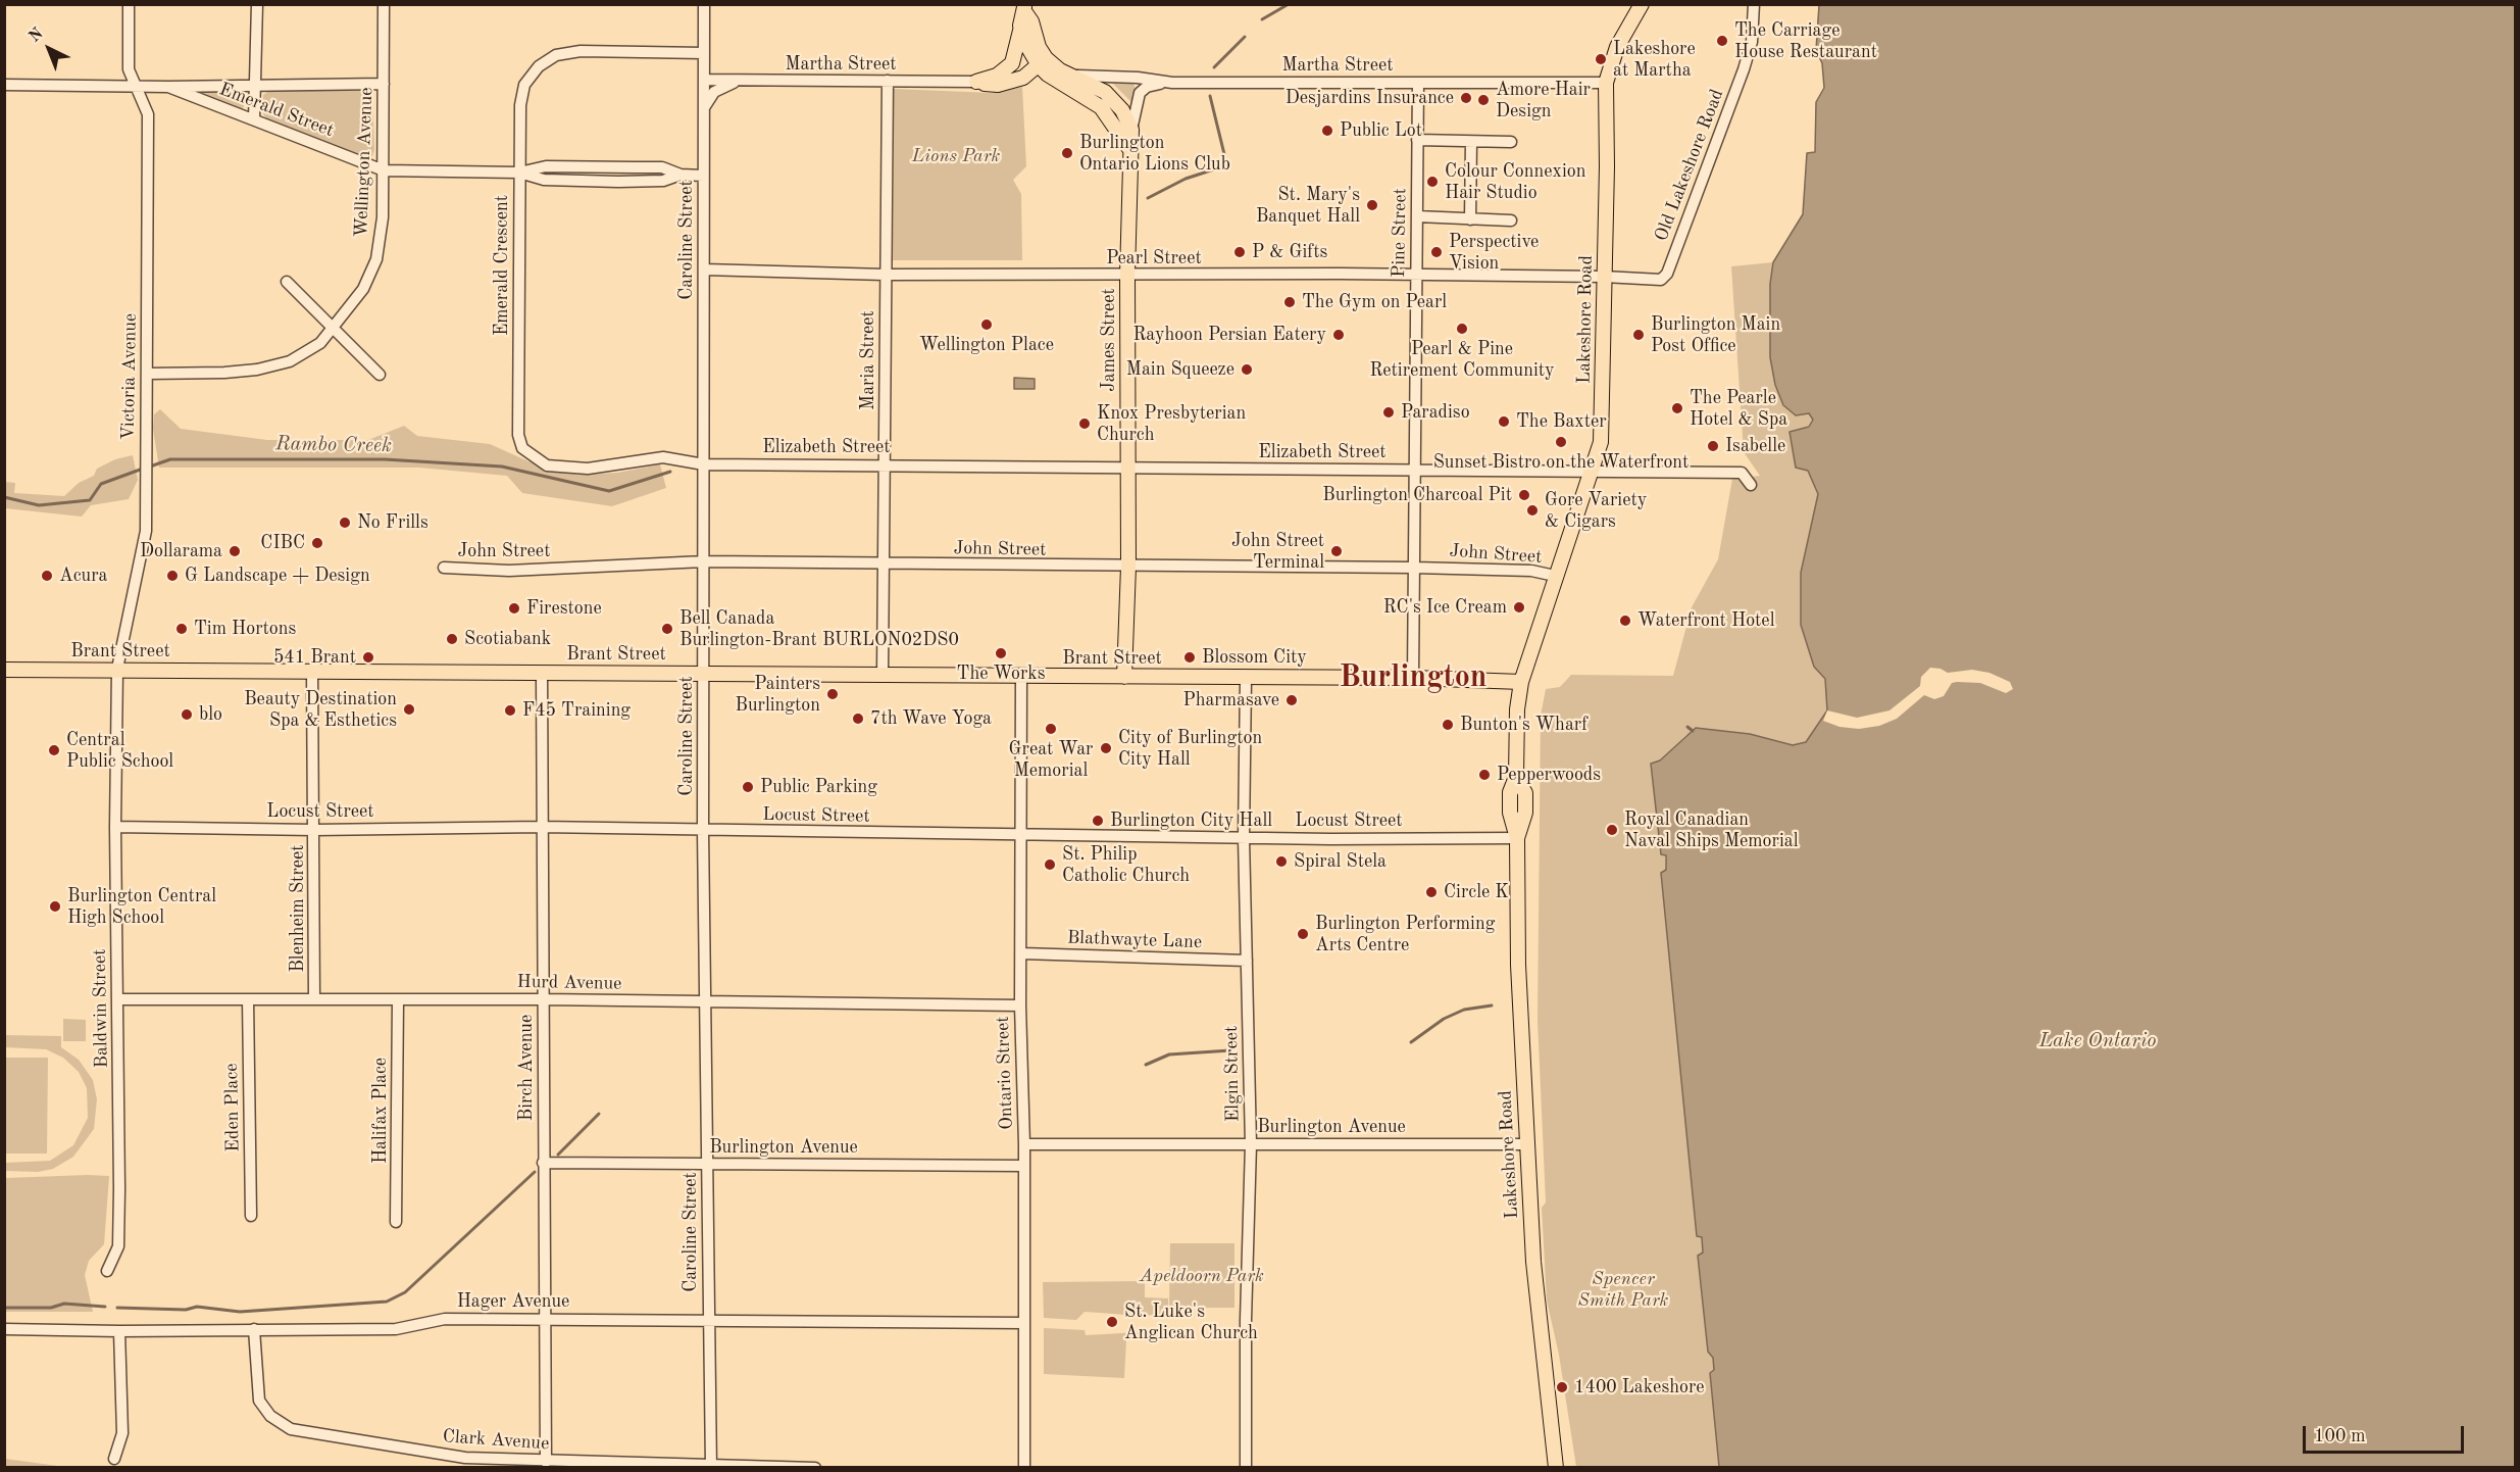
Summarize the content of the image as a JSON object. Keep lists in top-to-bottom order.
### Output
{
  "streets": {
    "main road": ["Lakeshore Road", "James Street", "Brant Street"],
    "street": [
      "Martha Street",
      "Emerald Street",
      "Wellington Avenue",
      "Old Lakeshore Road",
      "Pine Street",
      "Caroline Street",
      "Pearl Street",
      "Emerald Crescent",
      "Maria Street",
      "Victoria Avenue",
      "Elizabeth Street",
      "John Street",
      "Locust Street",
      "Blenheim Street",
      "Blathwayte Lane",
      "Hurd Avenue",
      "Baldwin Street",
      "Birch Avenue",
      "Ontario Street",
      "Elgin Street",
      "Eden Place",
      "Halifax Place",
      "Burlington Avenue",
      "Hager Avenue",
      "Clark Avenue"
    ]
  },
  "crossings": [
    ["Martha Street", "Pine Street"],
    ["Martha Street", "Caroline Street"],
    ["Martha Street", "Lakeshore Road"],
    ["Martha Street", "Maria Street"],
    ["Emerald Street", "Wellington Avenue"],
    ["Emerald Street", "Caroline Street"],
    ["Emerald Street", "Emerald Crescent"],
    ["Emerald Street", "Victoria Avenue"],
    ["Wellington Avenue", "Victoria Avenue"],
    ["Old Lakeshore Road", "Pearl Street"],
    ["Old Lakeshore Road", "Lakeshore Road"],
    ["Pine Street", "Pearl Street"],
    ["Pine Street", "Elizabeth Street"],
    ["Pine Street", "John Street"],
    ["Pine Street", "Brant Street"],
    ["Caroline Street", "Pearl Street"],
    ["Caroline Street", "Emerald Crescent"],
    ["Caroline Street", "Elizabeth Street"],
    ["Caroline Street", "John Street"],
    ["Caroline Street", "Brant Street"],
    ["Caroline Street", "Locust Street"],
    ["Caroline Street", "Hurd Avenue"],
    ["Caroline Street", "Burlington Avenue"],
    ["Caroline Street", "Hager Avenue"],
    ["Caroline Street", "Clark Avenue"],
    ["Pearl Street", "Lakeshore Road"],
    ["Pearl Street", "James Street"],
    ["Pearl Street", "Maria Street"],
    ["Emerald Crescent", "Elizabeth Street"],
    ["Lakeshore Road", "Elizabeth Street"],
    ["Lakeshore Road", "John Street"],
    ["Lakeshore Road", "Brant Street"],
    ["Lakeshore Road", "Locust Street"],
    ["Lakeshore Road", "Burlington Avenue"],
    ["James Street", "Elizabeth Street"],
    ["James Street", "John Street"],
    ["James Street", "Brant Street"],
    ["Maria Street", "Elizabeth Street"],
    ["Maria Street", "John Street"],
    ["Maria Street", "Brant Street"],
    ["Victoria Avenue", "Brant Street"],
    ["Victoria Avenue", "Baldwin Street"],
    ["Brant Street", "Blenheim Street"],
    ["Brant Street", "Baldwin Street"],
    ["Brant Street", "Birch Avenue"],
    ["Brant Street", "Ontario Street"],
    ["Brant Street", "Elgin Street"],
    ["Locust Street", "Blenheim Street"],
    ["Locust Street", "Baldwin Street"],
    ["Locust Street", "Birch Avenue"],
    ["Locust Street", "Ontario Street"],
    ["Locust Street", "Elgin Street"],
    ["Blenheim Street", "Hurd Avenue"],
    ["Blathwayte Lane", "Ontario Street"],
    ["Blathwayte Lane", "Elgin Street"],
    ["Hurd Avenue", "Baldwin Street"],
    ["Hurd Avenue", "Birch Avenue"],
    ["Hurd Avenue", "Ontario Street"],
    ["Hurd Avenue", "Eden Place"],
    ["Hurd Avenue", "Halifax Place"],
    ["Birch Avenue", "Burlington Avenue"],
    ["Birch Avenue", "Hager Avenue"],
    ["Birch Avenue", "Clark Avenue"],
    ["Ontario Street", "Burlington Avenue"],
    ["Ontario Street", "Hager Avenue"],
    ["Elgin Street", "Burlington Avenue"],
    ["Hager Avenue", "Clark Avenue"]
  ],
  "districts": ["Burlington"],
  "water": ["Rambo Creek", "Lake Ontario"],
  "parks": ["Lions Park", "Apeldoorn Park", "Spencer Smith Park"],
  "places": [
    "The Carriage House Restaurant",
    "Lakeshore at Martha",
    "Desjardins Insurance",
    "Amore Hair Design",
    "Public Lot",
    "Burlington Ontario Lions Club",
    "Colour Connexion Hair Studio",
    "St. Mary's Banquet Hall",
    "P & Gifts",
    "Perspective Vision",
    "The Gym on Pearl",
    "Wellington Place",
    "Pearl & Pine Retirement Community",
    "Rayhoon Persian Eatery",
    "Burlington Main Post Office",
    "Main Squeeze",
    "The Pearle Hotel & Spa",
    "Paradiso",
    "The Baxter",
    "Knox Presbyterian Church",
    "Sunset Bistro on the Waterfront",
    "Isabelle",
    "Burlington Charcoal Pit",
    "Gore Variety & Cigars",
    "No Frills",
    "CIBC",
    "Dollarama",
    "John Street Terminal",
    "Acura",
    "G Landscape + Design",
    "RC's Ice Cream",
    "Firestone",
    "Waterfront Hotel",
    "Tim Hortons",
    "Bell Canada Burlington-Brant BURLON02DS0",
    "Scotiabank",
    "The Works",
    "541 Brant",
    "Blossom City",
    "Painters Burlington",
    "Pharmasave",
    "Beauty Destination Spa & Esthetics",
    "F45 Training",
    "blo",
    "7th Wave Yoga",
    "Bunton's Wharf",
    "Great War Memorial",
    "City of Burlington City Hall",
    "Central Public School",
    "Pepperwoods",
    "Public Parking",
    "Burlington City Hall",
    "Royal Canadian Naval Ships Memorial",
    "Spiral Stela",
    "St. Philip Catholic Church",
    "Circle K",
    "Burlington Central High School",
    "Burlington Performing Arts Centre",
    "St. Luke's Anglican Church",
    "1400 Lakeshore"
  ],
  "scale_bar": "100 m",
  "north": "top left"
}
